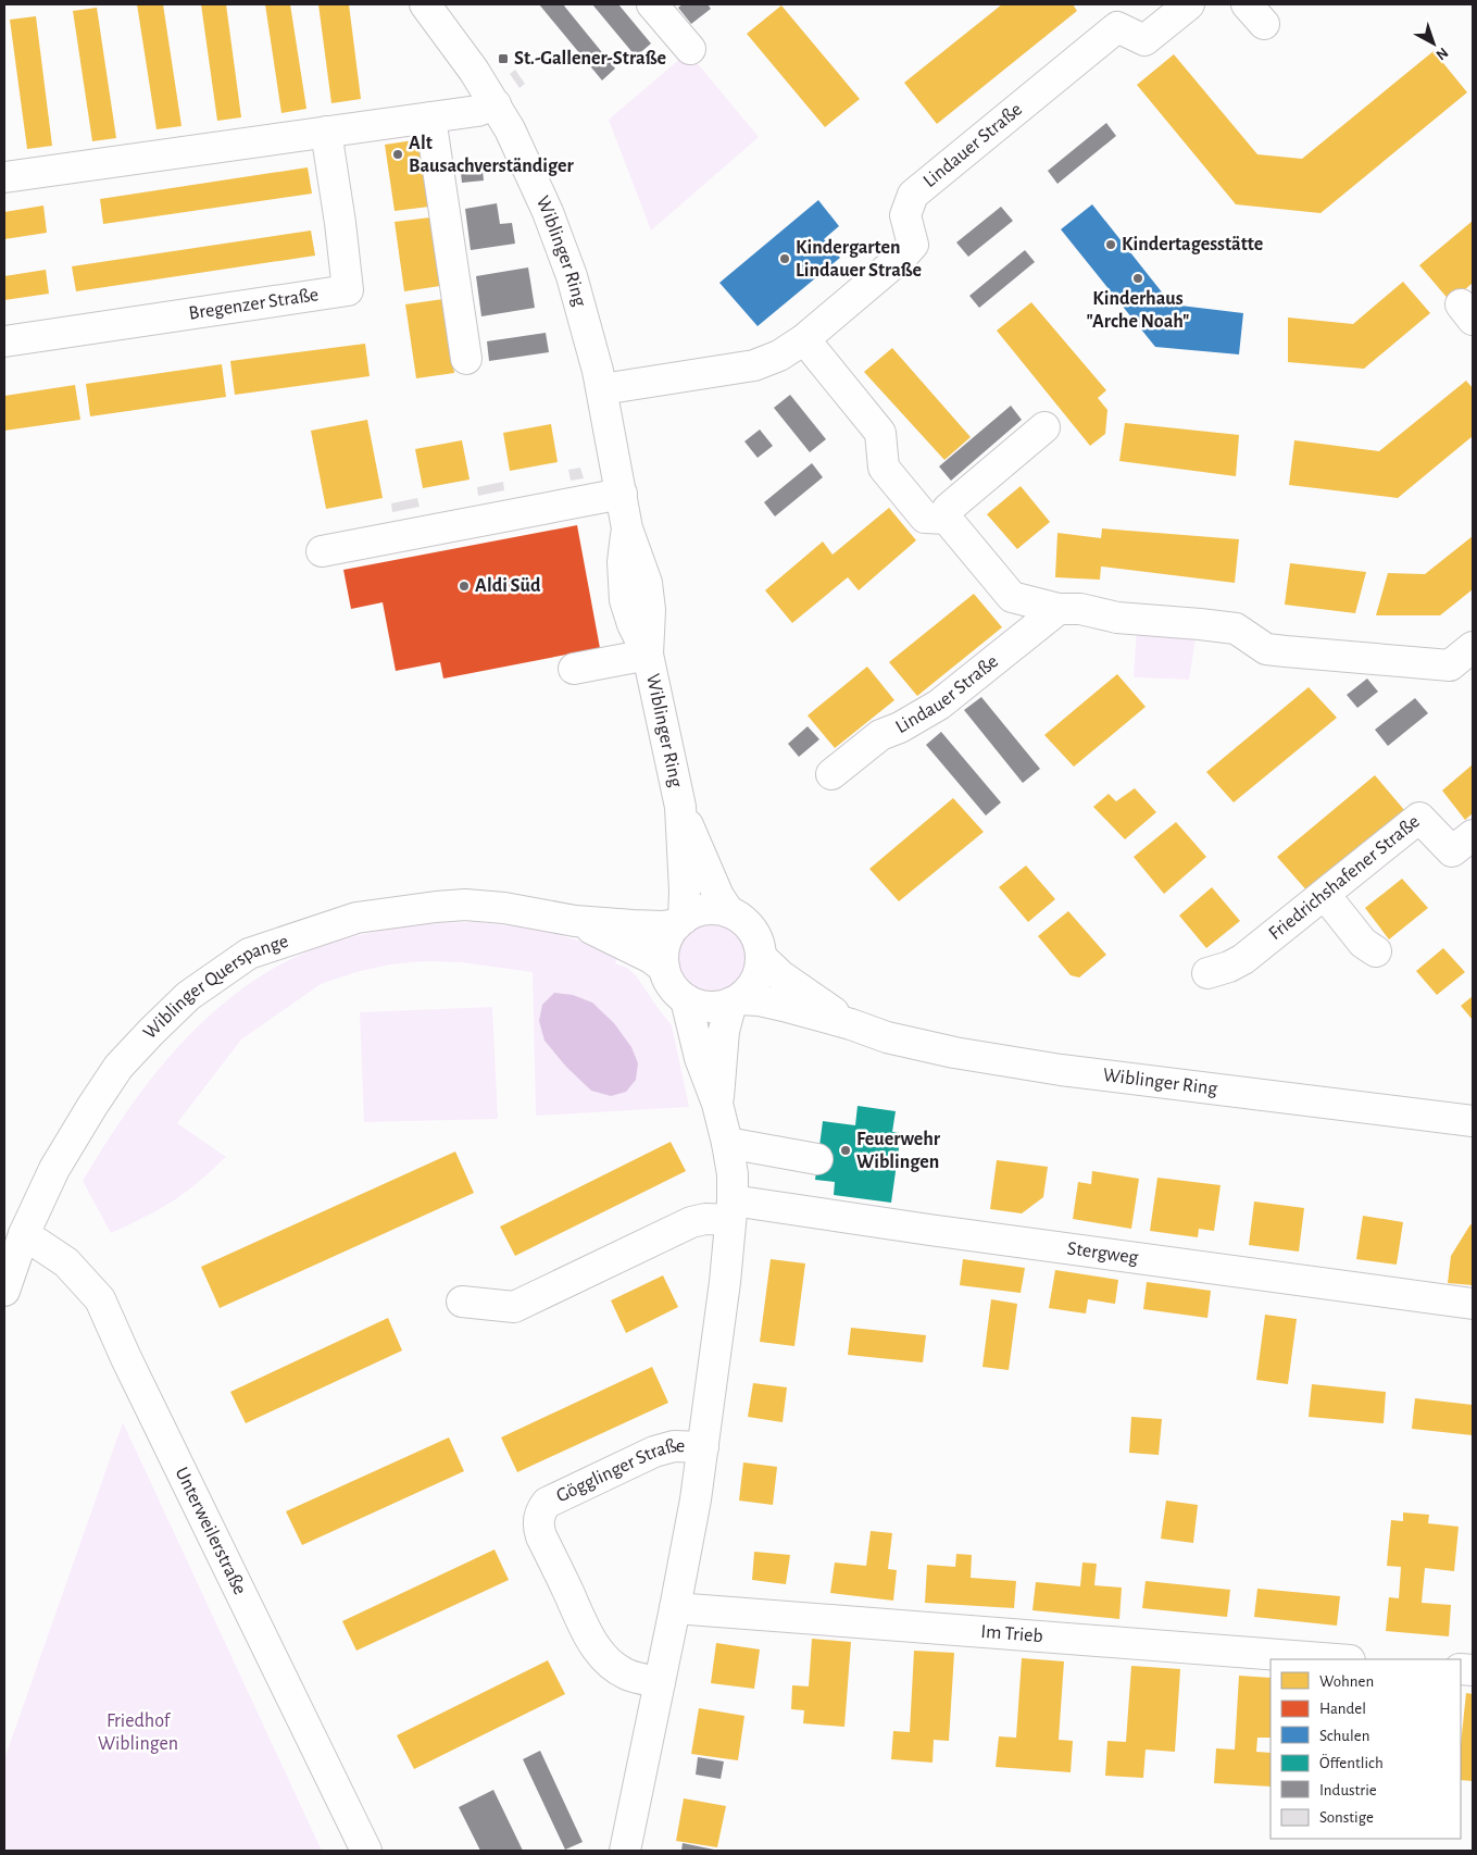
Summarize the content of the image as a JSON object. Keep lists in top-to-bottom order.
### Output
{
  "streets": {
    "street": [
      "Lindauer Straße",
      "Wiblinger Ring",
      "Bregenzer Straße",
      "Friedrichshafener Straße",
      "Wiblinger Querspange",
      "Stergweg",
      "Gögglinger Straße",
      "Unterweilerstraße",
      "Im Trieb"
    ]
  },
  "crossings": [
    ["Lindauer Straße", "Wiblinger Ring"],
    ["Wiblinger Ring", "Wiblinger Querspange"],
    ["Wiblinger Ring", "Gögglinger Straße"],
    ["Wiblinger Querspange", "Gögglinger Straße"],
    ["Wiblinger Querspange", "Unterweilerstraße"],
    ["Stergweg", "Gögglinger Straße"],
    ["Gögglinger Straße", "Im Trieb"]
  ],
  "parks": ["Friedhof Wiblingen"],
  "places": {
    "transit": ["St.-Gallener-Straße"],
    "other": [
      "Alt Bausachverständiger",
      "Kindertagesstätte",
      "Kindergarten Lindauer Straße",
      "Kinderhaus \"Arche Noah\"",
      "Aldi Süd",
      "Feuerwehr Wiblingen"
    ]
  },
  "legend": [
    "Wohnen",
    "Handel",
    "Schulen",
    "Öffentlich",
    "Industrie",
    "Sonstige"
  ],
  "north": "bottom right"
}
